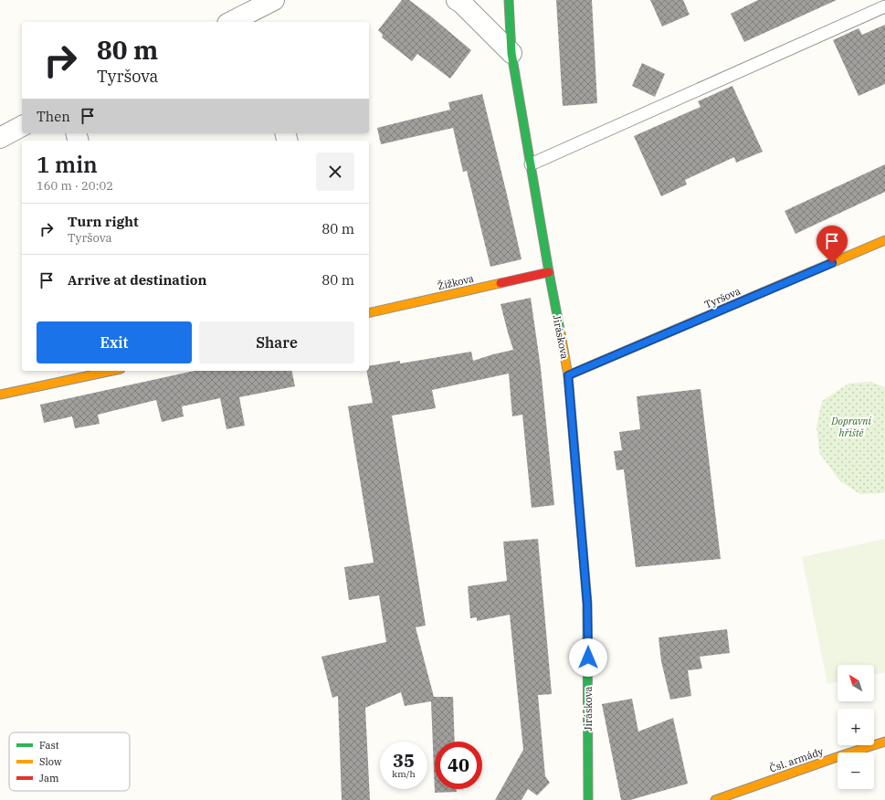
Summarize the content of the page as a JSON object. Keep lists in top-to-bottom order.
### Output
{
  "streets": {
    "street": [
      "Žižkova",
      "Tyršova",
      "Jiráskova",
      "Čsl. armády"
    ]
  },
  "crossings": [
    ["Žižkova", "Jiráskova"],
    ["Tyršova", "Jiráskova"]
  ],
  "parks": ["Dopravní hřiště"],
  "legend": ["Fast", "Slow", "Jam"],
  "north": "top left",
  "page": {
    "turn": ["80 m", "Tyršova"],
    "then": "Then",
    "heading": ["1 min", "160 m · 20:02"],
    "list": [
      {
        "name": "Turn right",
        "note": "Tyršova",
        "value": "80 m"
      },
      {
        "name": "Arrive at destination",
        "value": "80 m"
      }
    ],
    "buttons": ["Exit", "Share"],
    "map_buttons": ["+", "−"],
    "speed": "35 km/h",
    "limit": "40"
  }
}
